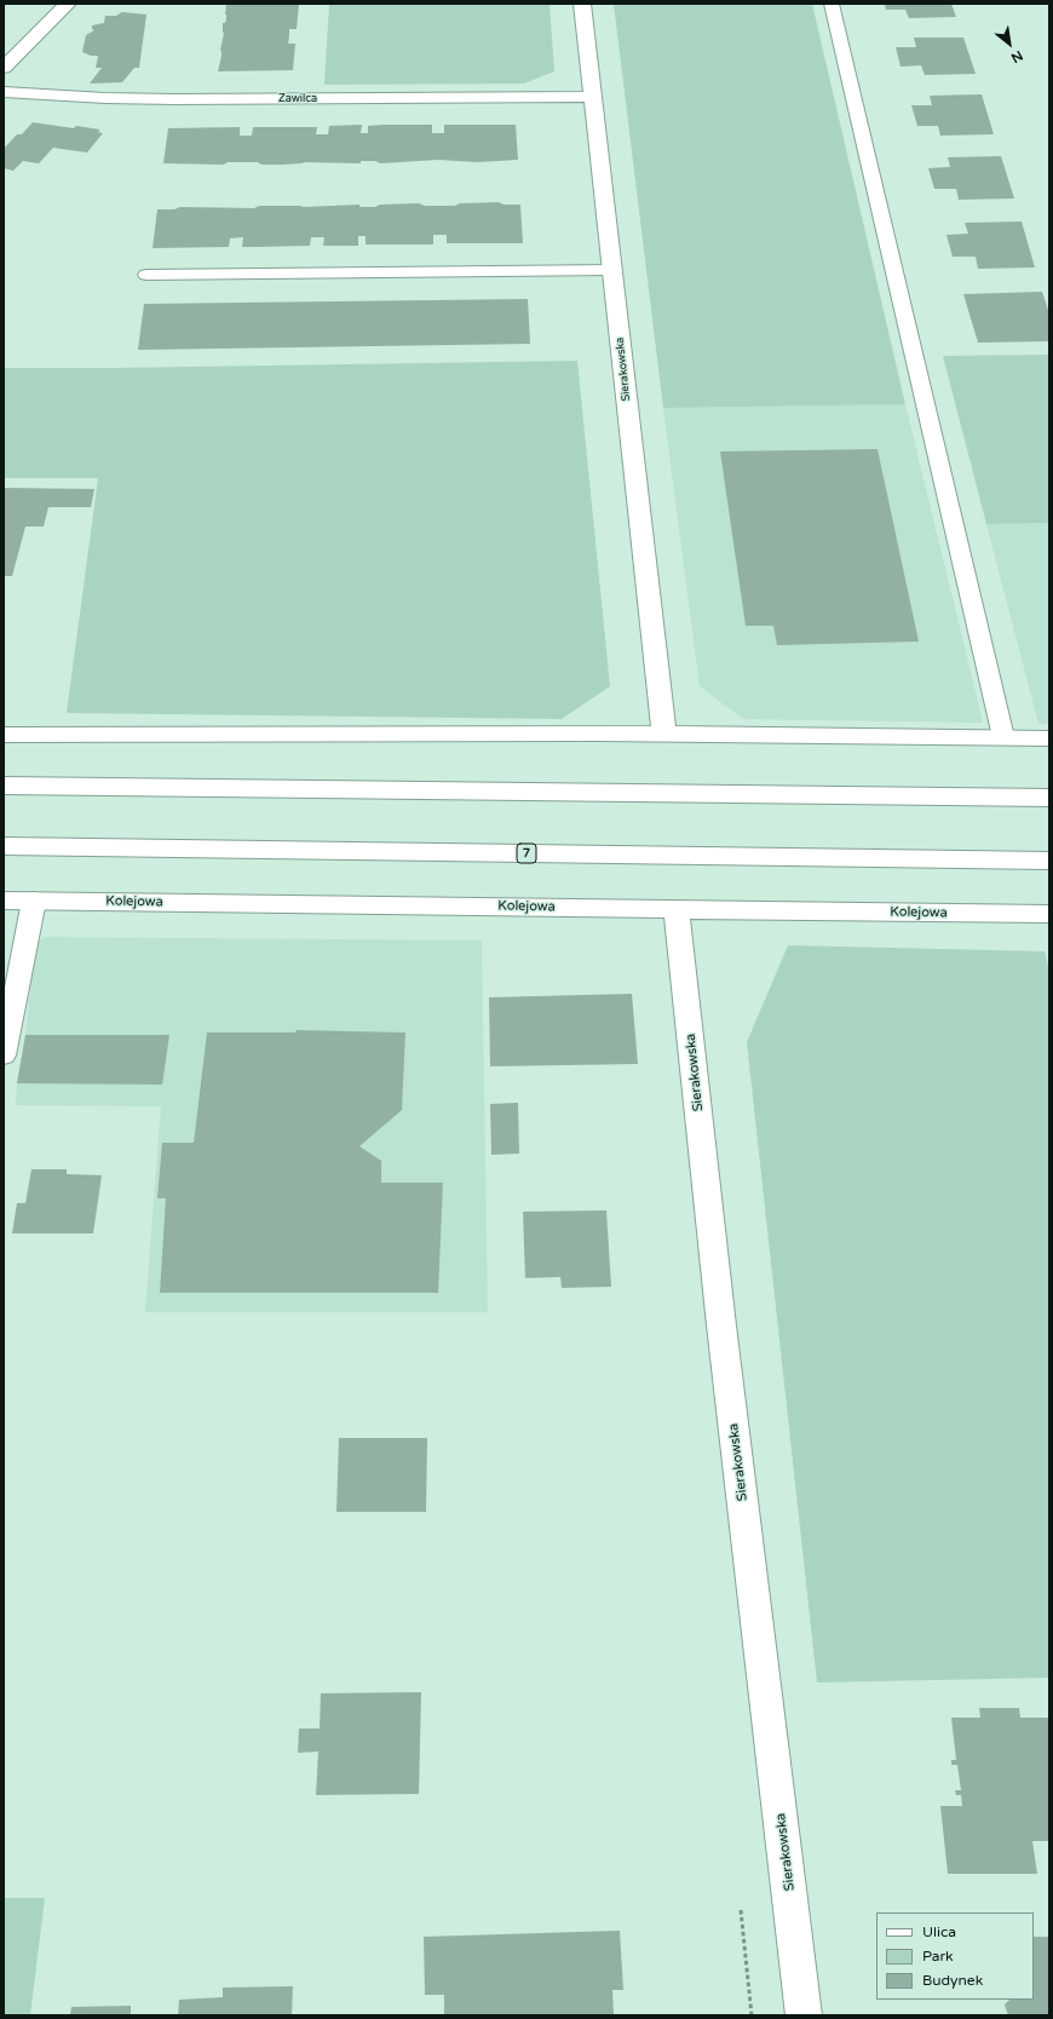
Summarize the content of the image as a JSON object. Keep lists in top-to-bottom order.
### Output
{
  "streets": {
    "main road": [
      "Zawilca",
      "Sierakowska",
      "7",
      "Kolejowa"
    ]
  },
  "crossings": [
    ["Zawilca", "Sierakowska"],
    ["Sierakowska", "Kolejowa"]
  ],
  "legend": ["Ulica", "Park", "Budynek"],
  "north": "bottom right"
}
